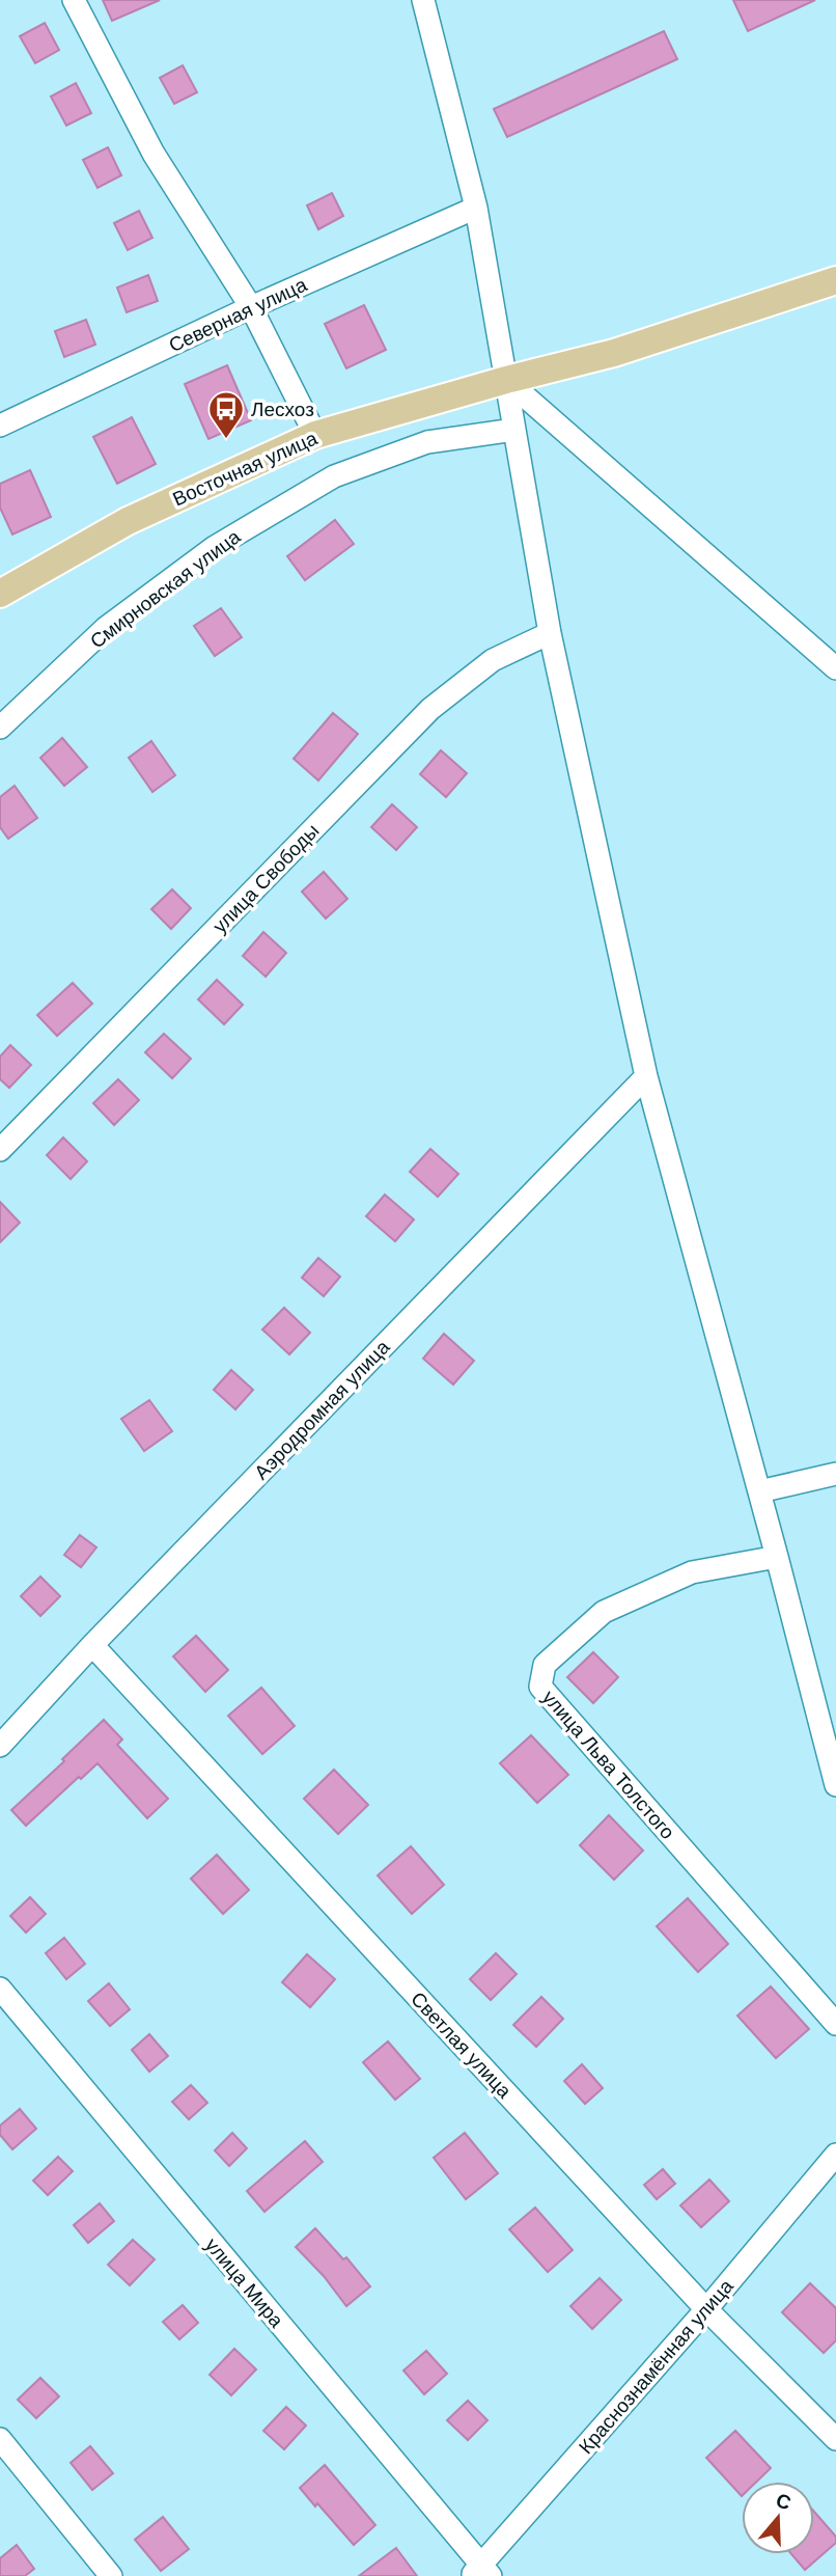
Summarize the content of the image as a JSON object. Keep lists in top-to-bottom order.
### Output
{
  "streets": {
    "main road": ["Восточная улица"],
    "street": [
      "Северная улица",
      "Смирновская улица",
      "улица Свободы",
      "Аэродромная улица",
      "улица Льва Толстого",
      "Светлая улица",
      "улица Мира",
      "Краснознамённая улица"
    ]
  },
  "crossings": [
    ["Аэродромная улица", "Светлая улица"],
    ["Светлая улица", "Краснознамённая улица"],
    ["улица Мира", "Краснознамённая улица"]
  ],
  "places": {
    "bus stop": ["Лесхоз"]
  },
  "north": "top"
}
